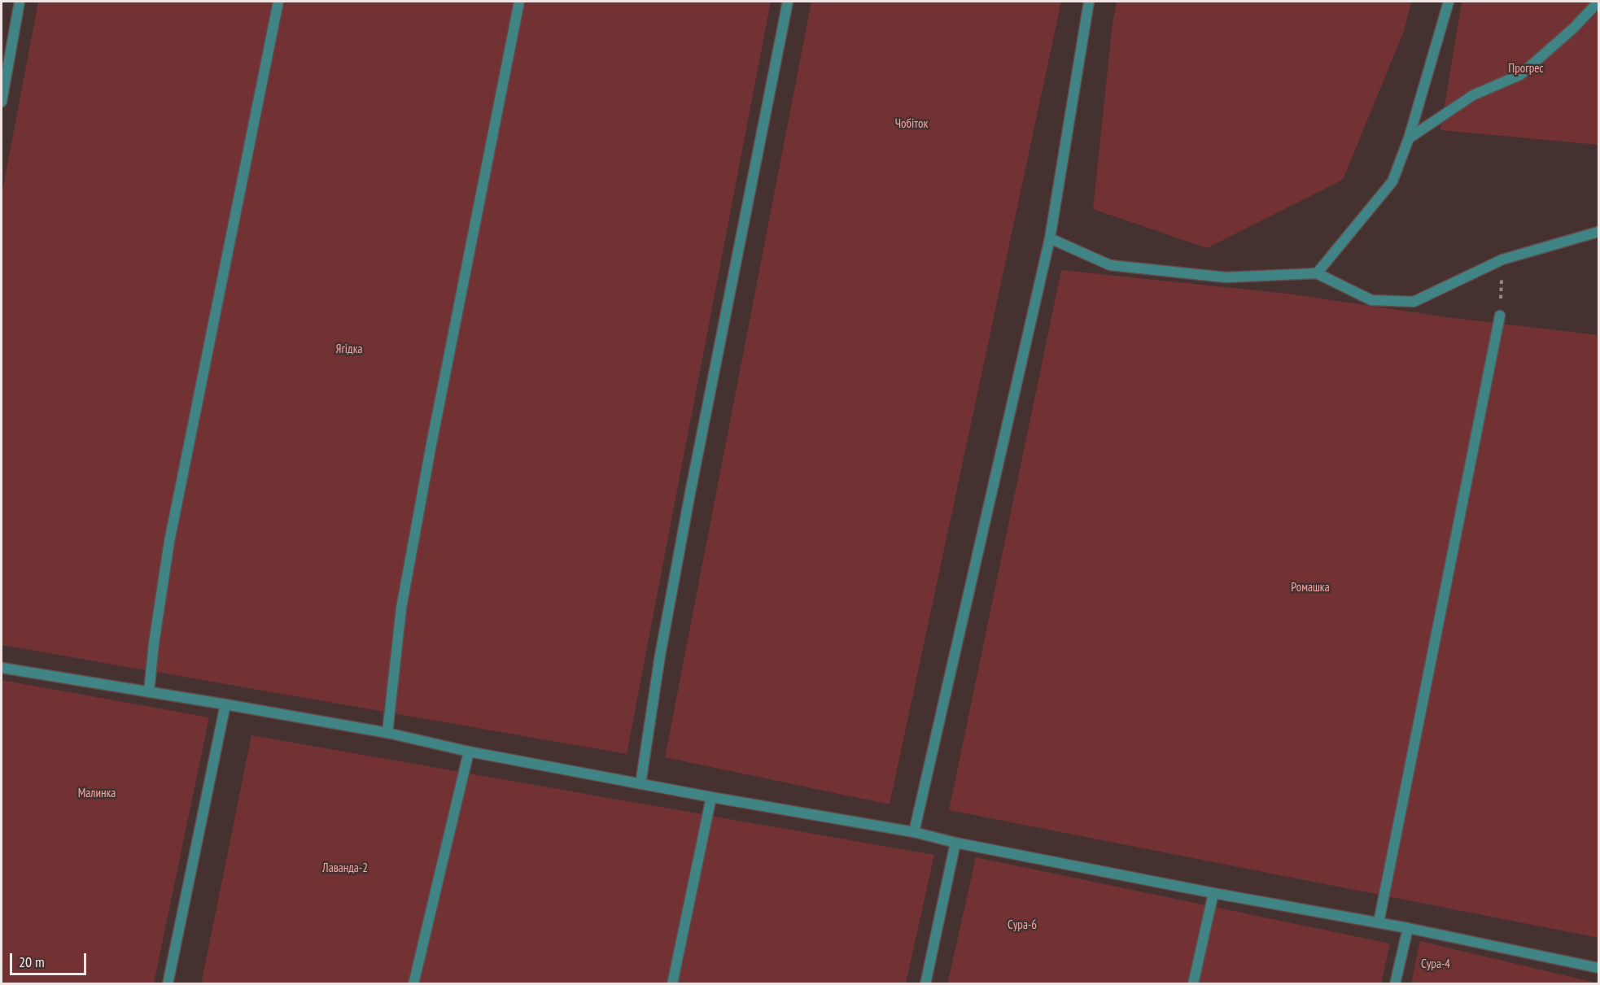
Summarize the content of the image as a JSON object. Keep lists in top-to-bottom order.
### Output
{
  "parks": [
    "Прогрес",
    "Чобіток",
    "Ягідка",
    "Ромашка",
    "Малинка",
    "Лаванда-2",
    "Сура-6",
    "Сура-4"
  ],
  "scale_bar": "20 m"
}
